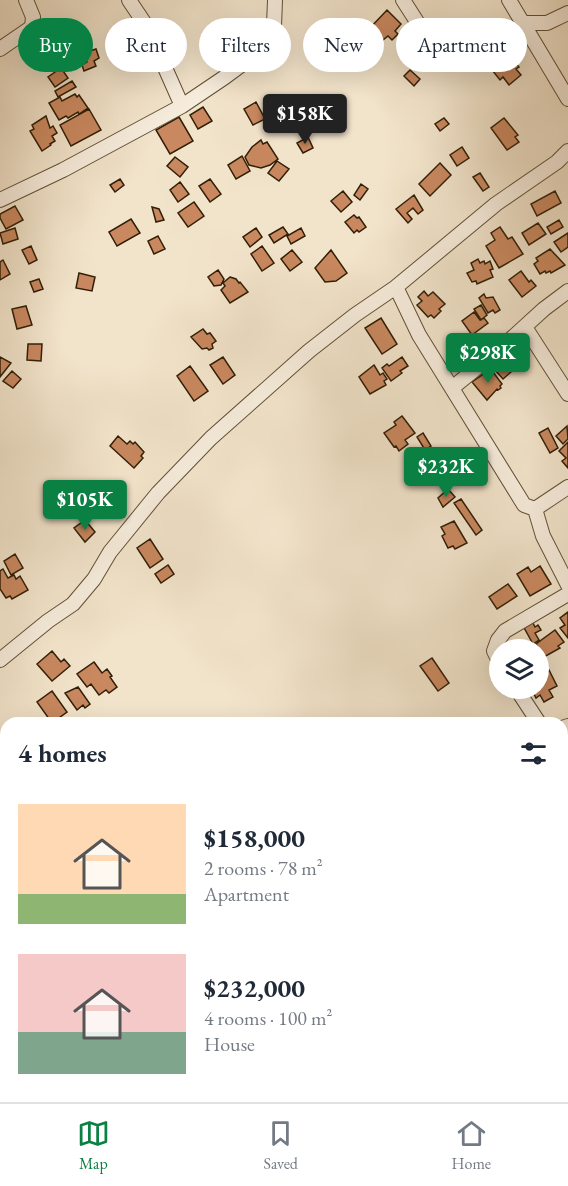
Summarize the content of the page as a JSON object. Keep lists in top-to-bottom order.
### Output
{
  "page": {
    "chip": [
      "Buy",
      "Rent",
      "Filters",
      "New",
      "Apartment"
    ],
    "price": [
      "$158K",
      "$298K",
      "$232K",
      "$105K"
    ],
    "heading": "4 homes",
    "list": [
      {
        "name": "$158,000",
        "note": "2 rooms · 78 m² · Apartment"
      },
      {
        "name": "$232,000",
        "note": "4 rooms · 100 m² · House"
      }
    ],
    "tabs": ["Map", "Saved", "Home"]
  }
}
